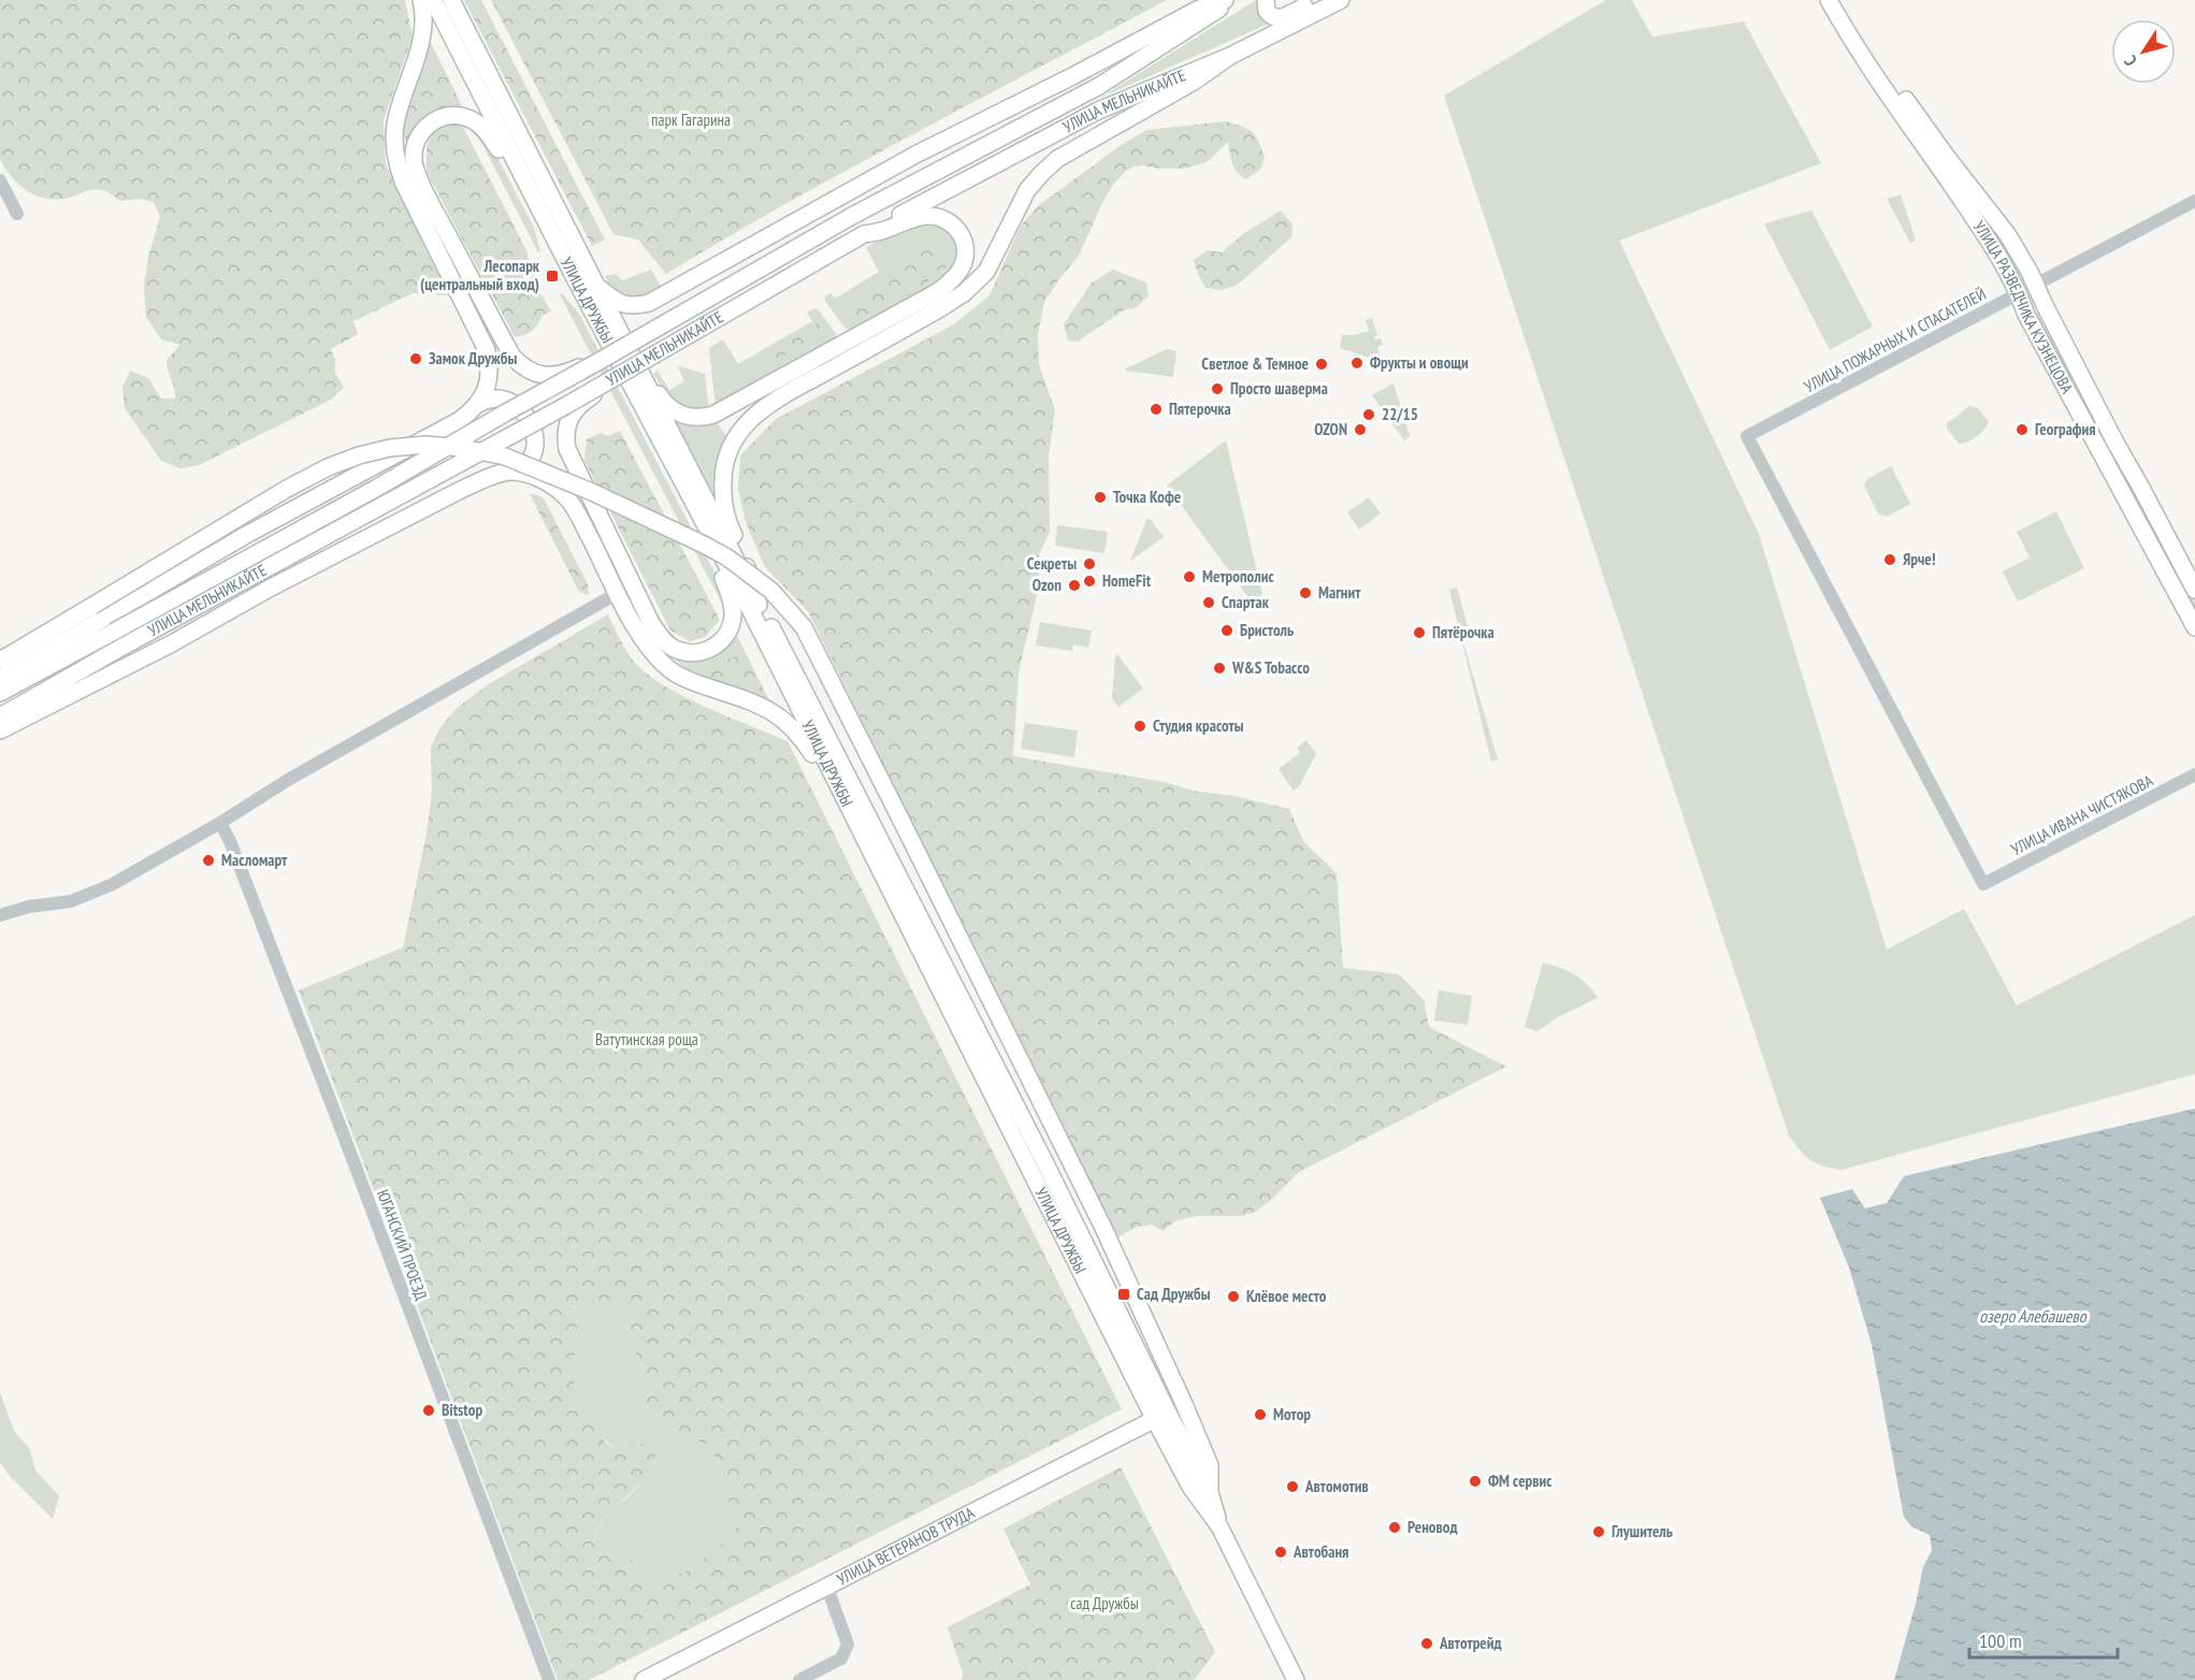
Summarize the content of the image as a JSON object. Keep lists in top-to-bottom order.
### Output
{
  "streets": {
    "main road": [
      "УЛИЦА МЕЛЬНИКАЙТЕ",
      "УЛИЦА ДРУЖБЫ",
      "УЛИЦА РАЗВЕДЧИКА КУЗНЕЦОВА",
      "УЛИЦА ВЕТЕРАНОВ ТРУДА"
    ],
    "street": ["УЛИЦА ПОЖАРНЫХ И СПАСАТЕЛЕЙ", "УЛИЦА ИВАНА ЧИСТЯКОВА", "ЮГАНСКИЙ ПРОЕЗД"]
  },
  "crossings": [
    ["УЛИЦА ДРУЖБЫ", "УЛИЦА ВЕТЕРАНОВ ТРУДА"],
    ["УЛИЦА РАЗВЕДЧИКА КУЗНЕЦОВА", "УЛИЦА ПОЖАРНЫХ И СПАСАТЕЛЕЙ"],
    ["УЛИЦА ПОЖАРНЫХ И СПАСАТЕЛЕЙ", "УЛИЦА ИВАНА ЧИСТЯКОВА"]
  ],
  "water": ["озеро Алебашево"],
  "parks": ["парк Гагарина", "Ватутинская роща", "сад Дружбы"],
  "places": {
    "transit": ["Лесопарк (центральный вход)", "Сад Дружбы"],
    "other": [
      "Замок Дружбы",
      "Фрукты и овощи",
      "Светлое & Темное",
      "Просто шаверма",
      "Пятерочка",
      "22/15",
      "OZON",
      "География",
      "Точка Кофе",
      "Ярче!",
      "Секреты",
      "Метрополис",
      "HomeFit",
      "Ozon",
      "Магнит",
      "Спартак",
      "Бристоль",
      "Пятёрочка",
      "W&S Tobacco",
      "Студия красоты",
      "Масломарт",
      "Клёвое место",
      "Bitstop",
      "Мотор",
      "ФМ сервис",
      "Автомотив",
      "Реновод",
      "Глушитель",
      "Автобаня",
      "Автотрейд"
    ]
  },
  "scale_bar": "100 m",
  "north": "bottom left"
}
